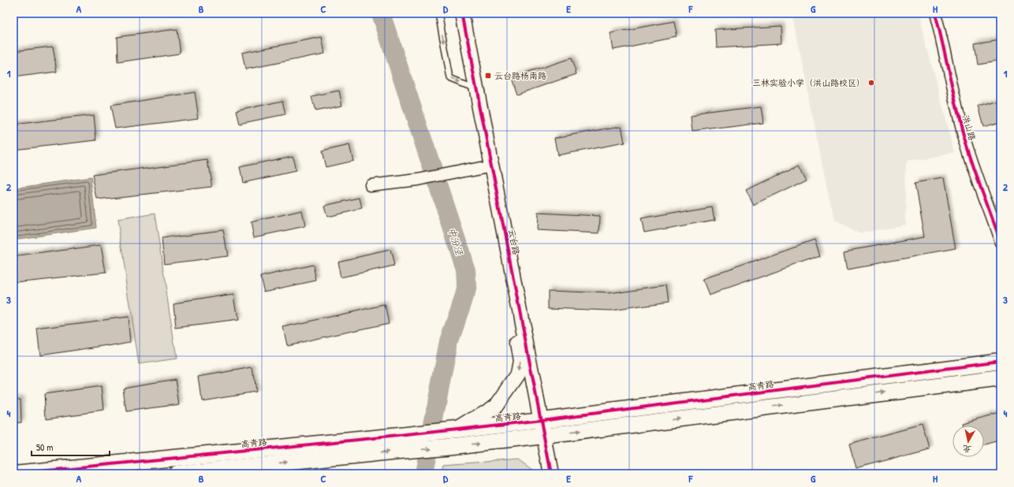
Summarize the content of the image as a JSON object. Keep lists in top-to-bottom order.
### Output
{
  "streets": {
    "main road": ["高青路"],
    "street": ["洪山路", "云台路"]
  },
  "crossings": [
    ["云台路", "高青路"]
  ],
  "water": ["中汾泾"],
  "places": {
    "transit": ["云台路杨南路"],
    "other": ["三林实验小学（洪山路校区）"]
  },
  "scale_bar": "50 m",
  "north": "bottom",
  "grid": {
    "columns": [
      "A",
      "B",
      "C",
      "D",
      "E",
      "F",
      "G",
      "H"
    ],
    "rows": [
      "1",
      "2",
      "3",
      "4"
    ]
  }
}
